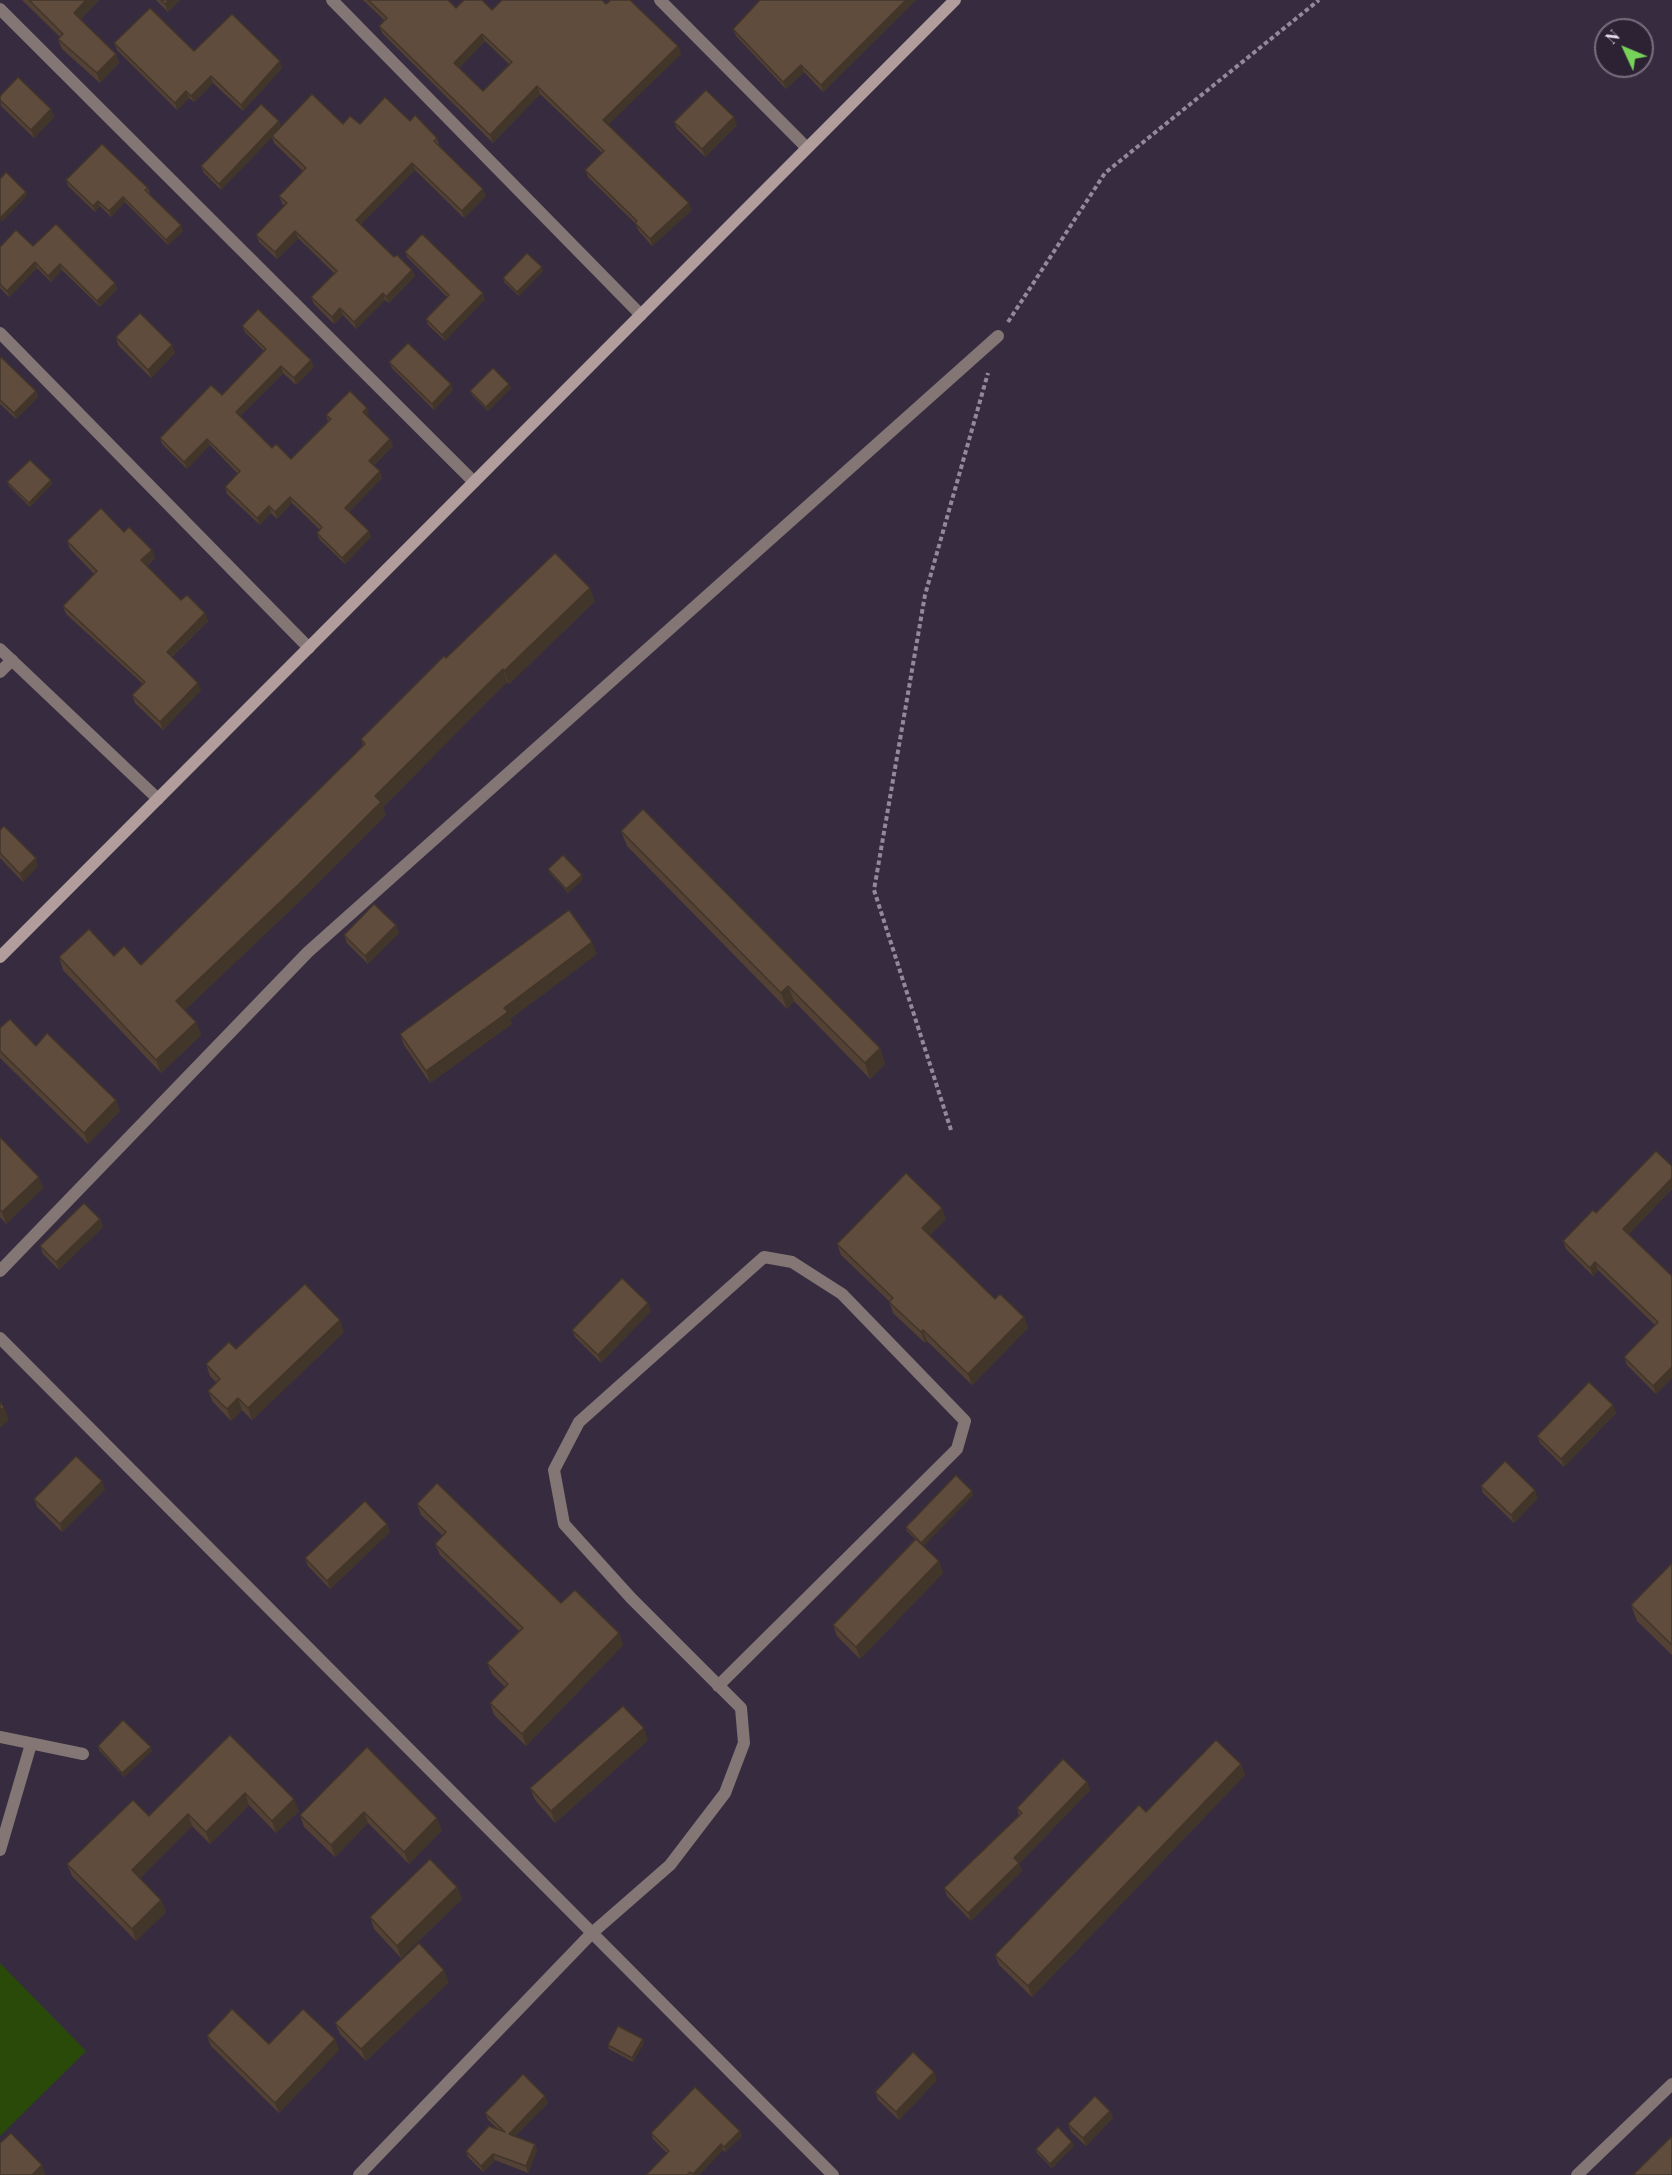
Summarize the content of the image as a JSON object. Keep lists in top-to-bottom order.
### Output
{
  "north": "top left"
}
